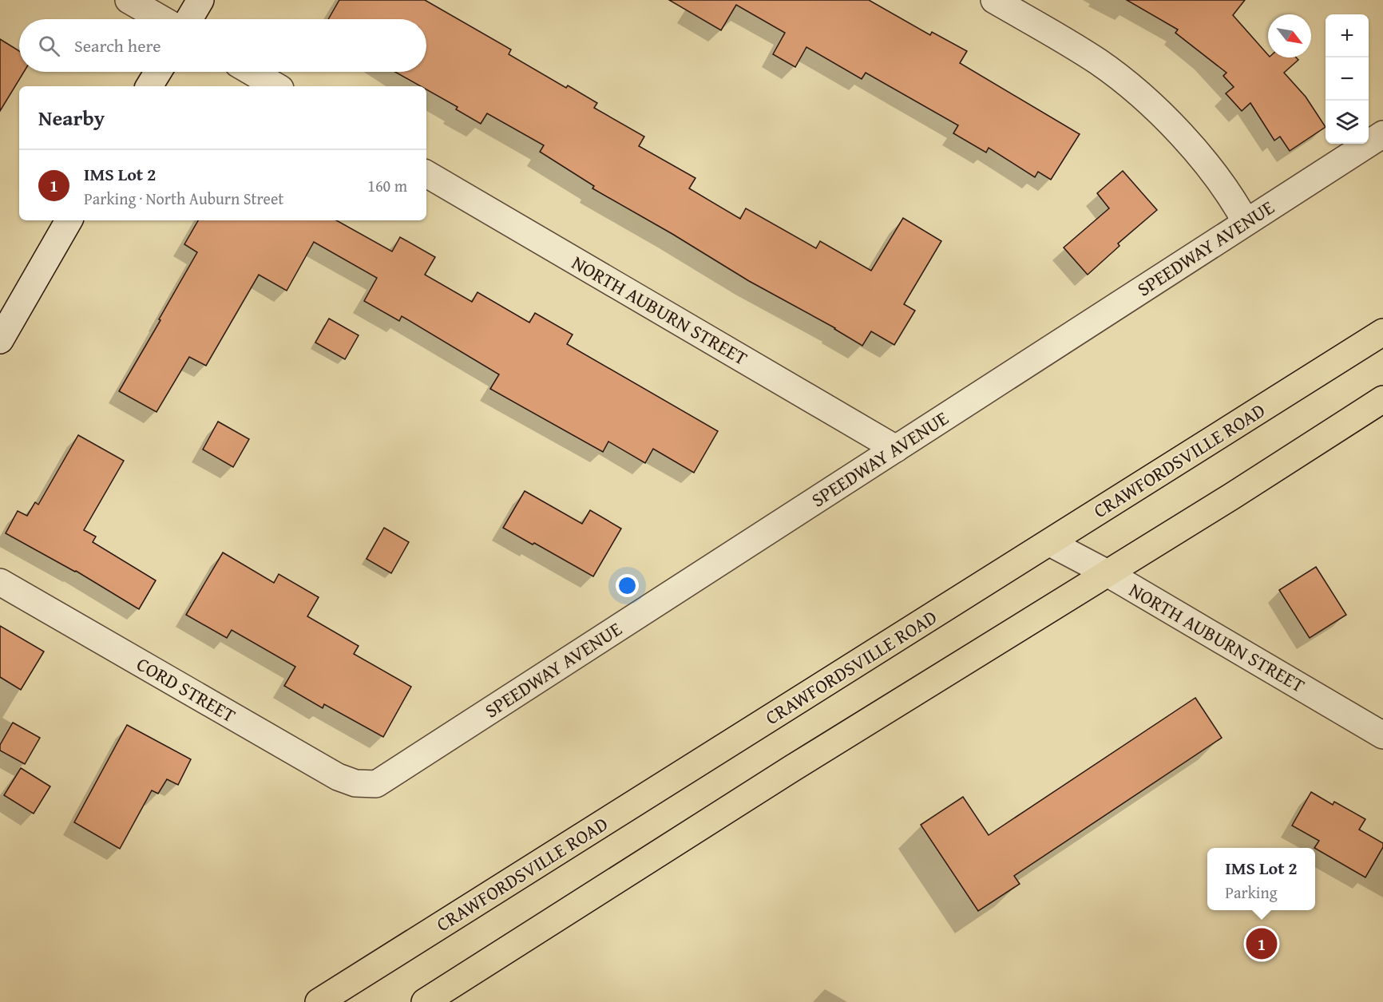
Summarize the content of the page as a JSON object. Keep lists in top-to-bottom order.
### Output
{
  "streets": {
    "main road": ["CRAWFORDSVILLE ROAD"],
    "street": ["SPEEDWAY AVENUE", "NORTH AUBURN STREET", "CORD STREET"]
  },
  "crossings": [
    ["SPEEDWAY AVENUE", "NORTH AUBURN STREET"],
    ["SPEEDWAY AVENUE", "CORD STREET"],
    ["NORTH AUBURN STREET", "CRAWFORDSVILLE ROAD"]
  ],
  "north": "bottom right",
  "page": {
    "map_buttons": ["+", "−"],
    "search": "Search here",
    "heading": "Nearby",
    "list": [
      {
        "mark": "1",
        "name": "IMS Lot 2",
        "note": "Parking · North Auburn Street",
        "value": "160 m"
      }
    ],
    "popup": ["IMS Lot 2", "Parking"],
    "pins": "1"
  }
}
